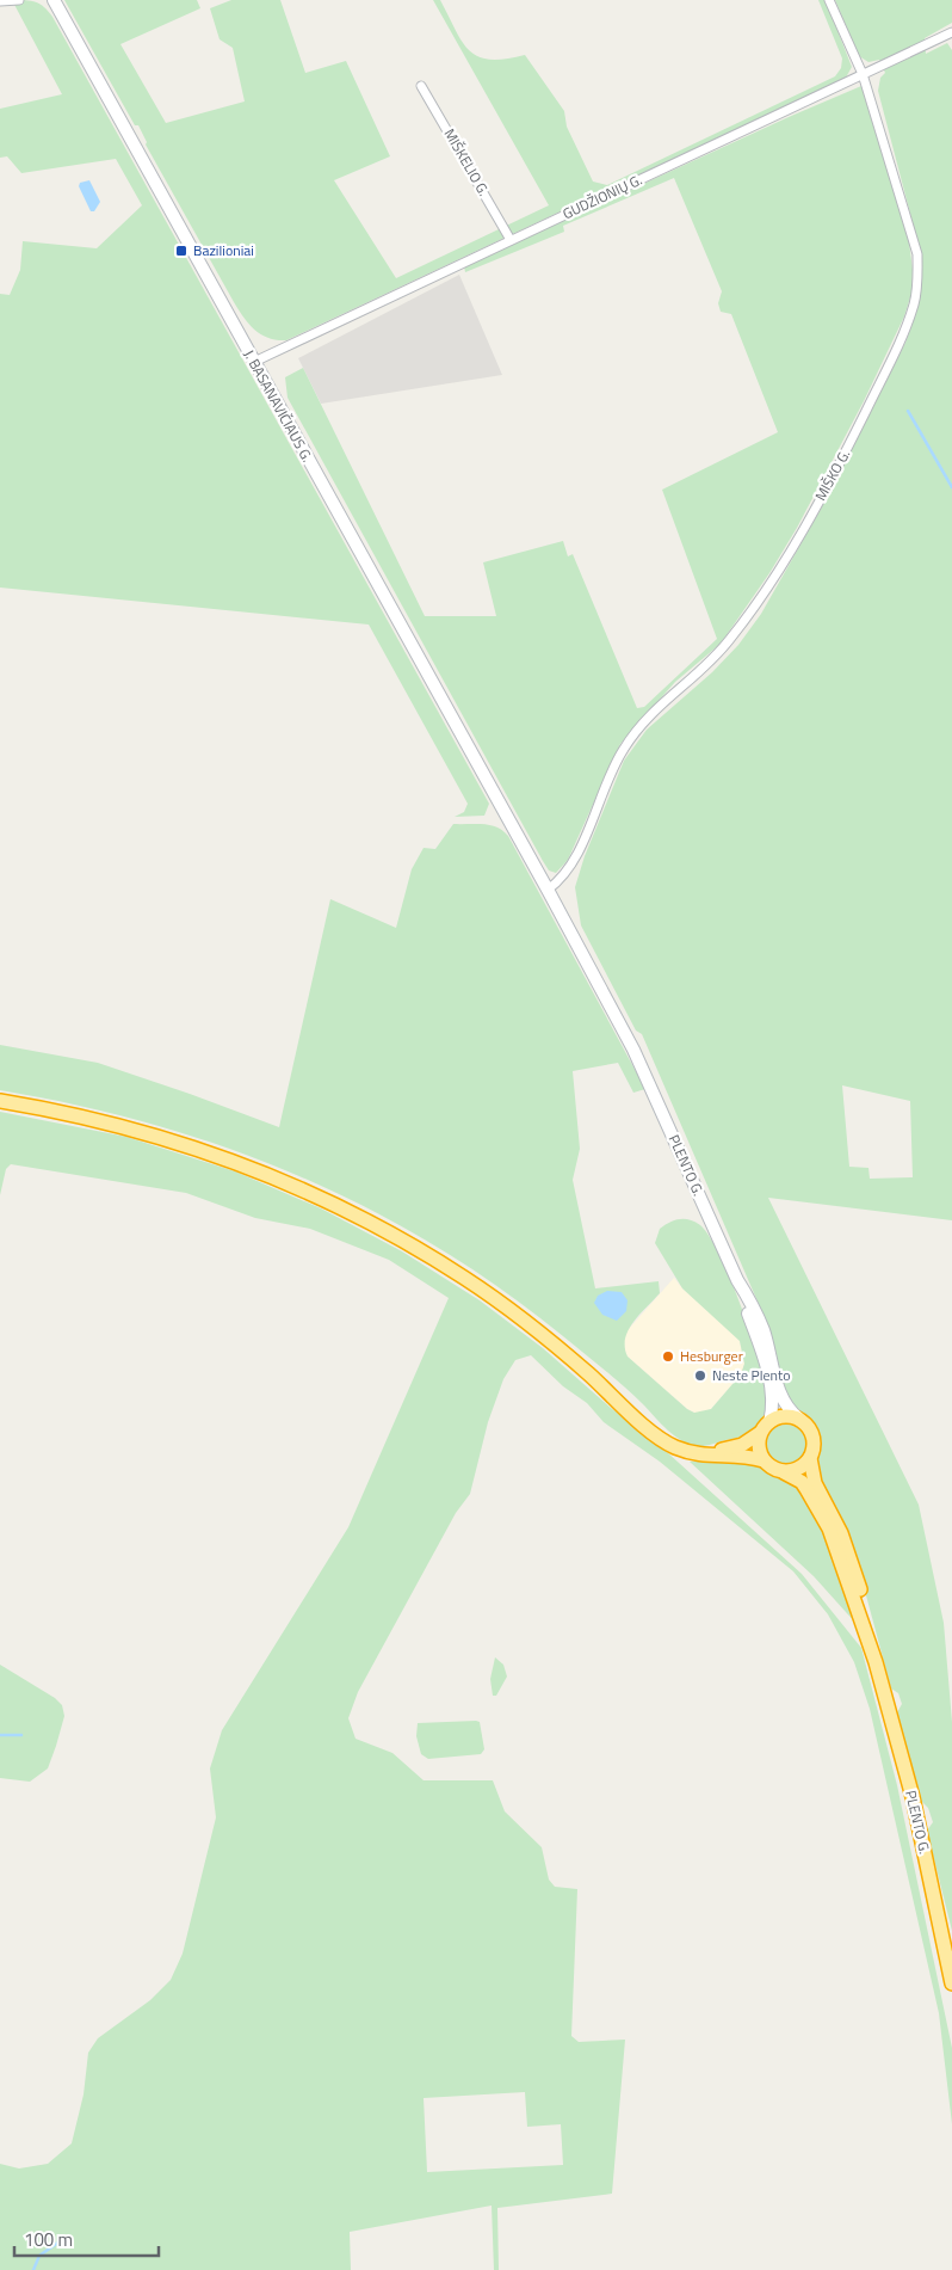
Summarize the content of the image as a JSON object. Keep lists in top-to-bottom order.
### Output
{
  "streets": {
    "highway": ["PLENTO G."],
    "main road": ["J. BASANAVIČIAUS G."],
    "street": ["MIŠKELIO G.", "GUDŽIONIŲ G.", "MIŠKO G."]
  },
  "crossings": [
    ["MIŠKELIO G.", "GUDŽIONIŲ G."],
    ["GUDŽIONIŲ G.", "J. BASANAVIČIAUS G."],
    ["GUDŽIONIŲ G.", "MIŠKO G."],
    ["J. BASANAVIČIAUS G.", "MIŠKO G."],
    ["J. BASANAVIČIAUS G.", "PLENTO G."],
    ["MIŠKO G.", "PLENTO G."]
  ],
  "places": {
    "transit": ["Bazilioniai"],
    "other": ["Hesburger", "Neste Plento"]
  },
  "scale_bar": "100 m"
}
